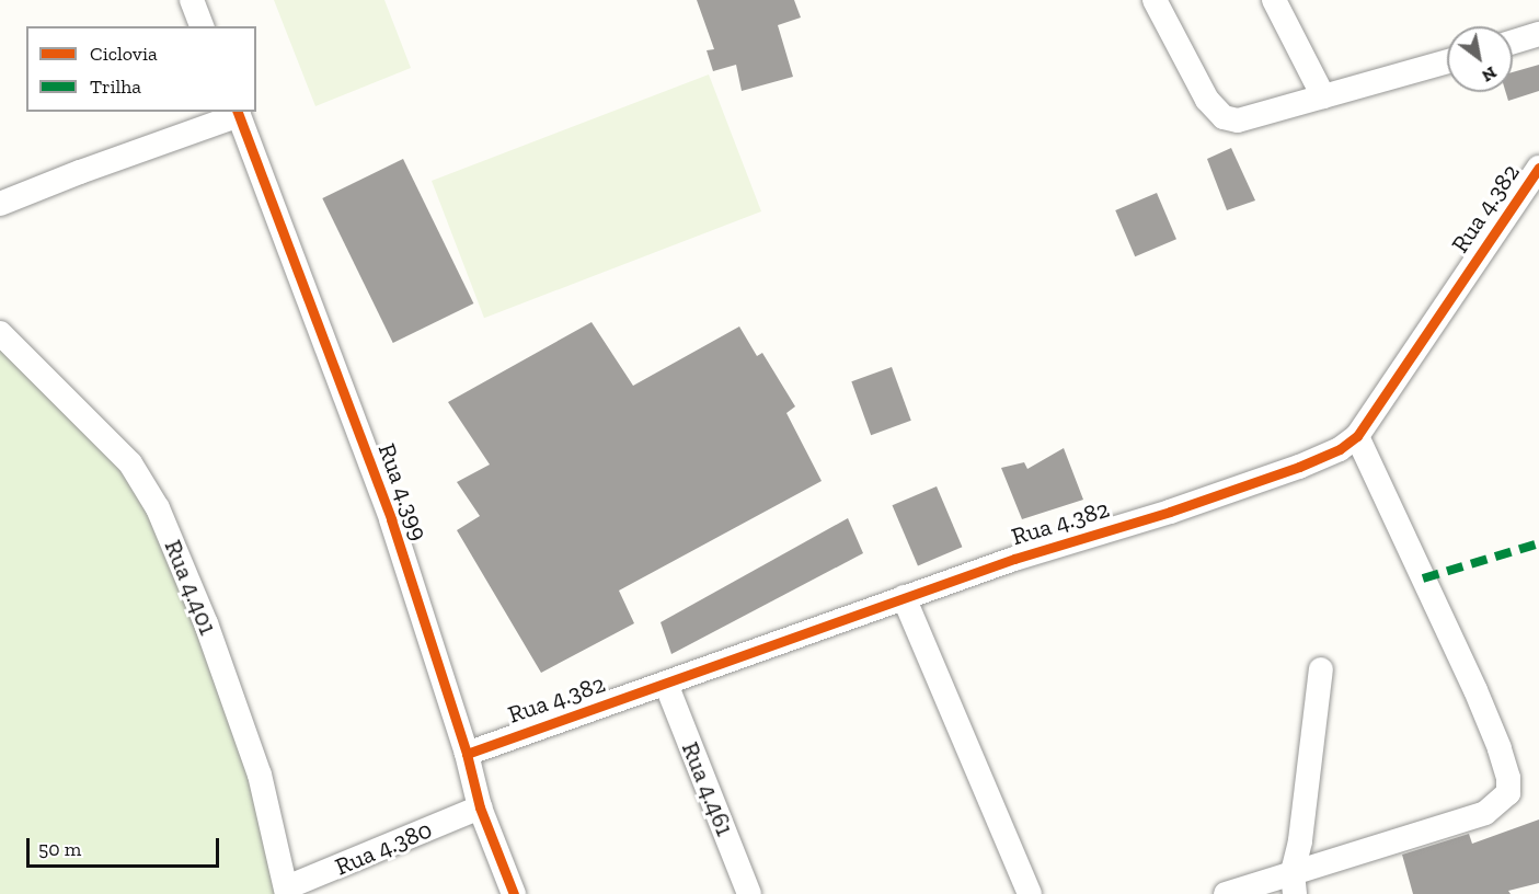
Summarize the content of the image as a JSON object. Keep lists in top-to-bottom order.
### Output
{
  "streets": {
    "street": [
      "Rua 4.382",
      "Rua 4.399",
      "Rua 4.401",
      "Rua 4.461",
      "Rua 4.380"
    ]
  },
  "crossings": [
    ["Rua 4.382", "Rua 4.399"],
    ["Rua 4.382", "Rua 4.461"],
    ["Rua 4.399", "Rua 4.380"],
    ["Rua 4.401", "Rua 4.380"]
  ],
  "legend": ["Ciclovia", "Trilha"],
  "scale_bar": "50 m",
  "north": "bottom right"
}
